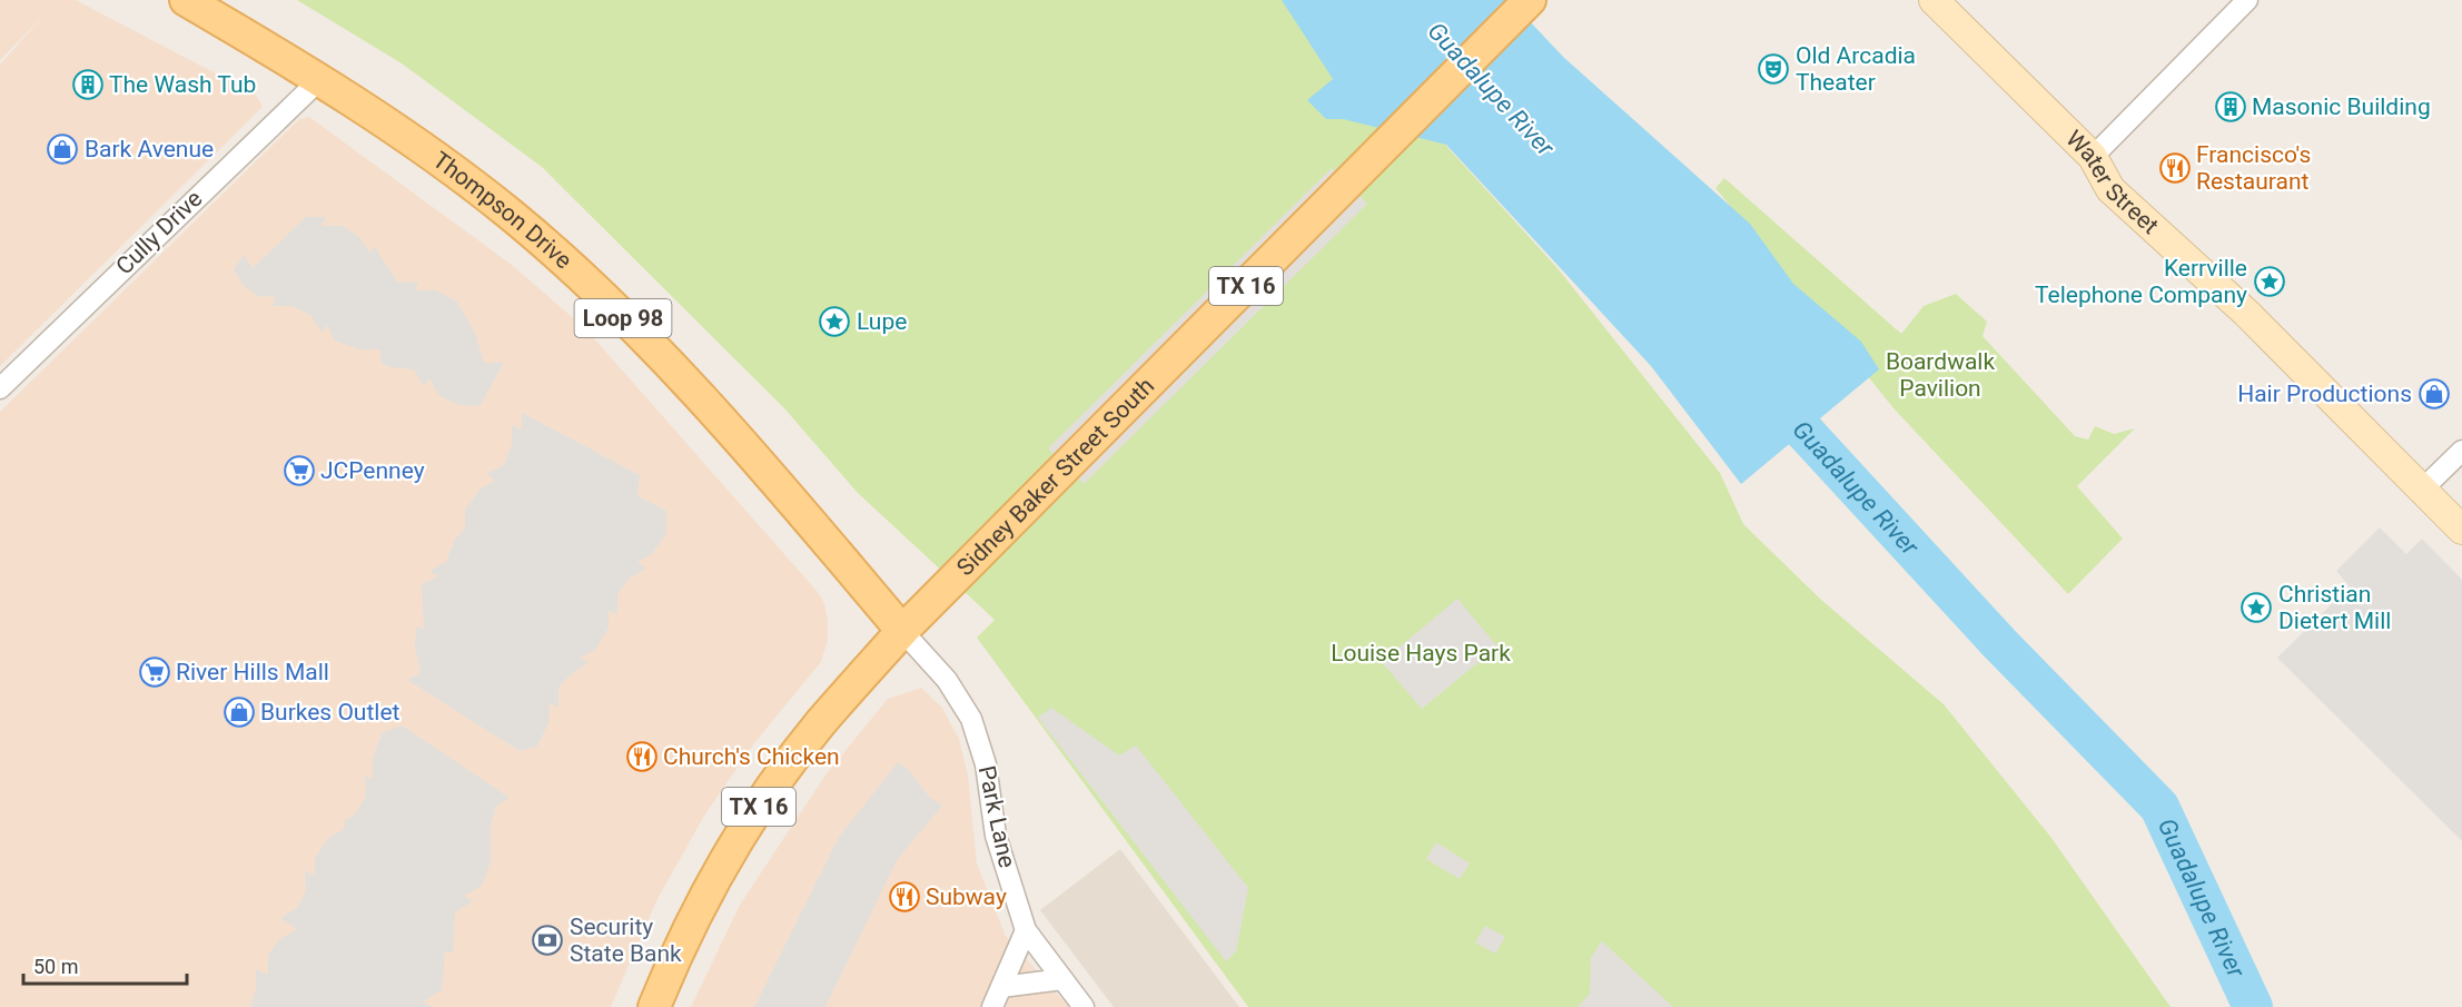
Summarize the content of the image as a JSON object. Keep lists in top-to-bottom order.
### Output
{
  "streets": {
    "main road": [
      "Thompson Drive",
      "TX 16",
      "Loop 98",
      "Sidney Baker Street South"
    ],
    "street": ["Water Street", "Cully Drive", "Park Lane"]
  },
  "crossings": [
    ["Thompson Drive", "Cully Drive"],
    ["Thompson Drive", "Sidney Baker Street South"],
    ["Thompson Drive", "Park Lane"],
    ["Sidney Baker Street South", "Park Lane"]
  ],
  "water": ["Guadalupe River"],
  "parks": ["Boardwalk Pavilion", "Louise Hays Park"],
  "places": {
    "theatre": ["Old Arcadia Theater"],
    "building": ["The Wash Tub", "Masonic Building"],
    "shop": ["Bark Avenue", "Hair Productions", "Burkes Outlet"],
    "restaurant": ["Francisco's Restaurant", "Church's Chicken", "Subway"],
    "place": ["Kerrville Telephone Company", "Lupe", "Christian Dietert Mill"],
    "supermarket": ["JCPenney", "River Hills Mall"],
    "bank": ["Security State Bank"]
  },
  "scale_bar": "50 m"
}
